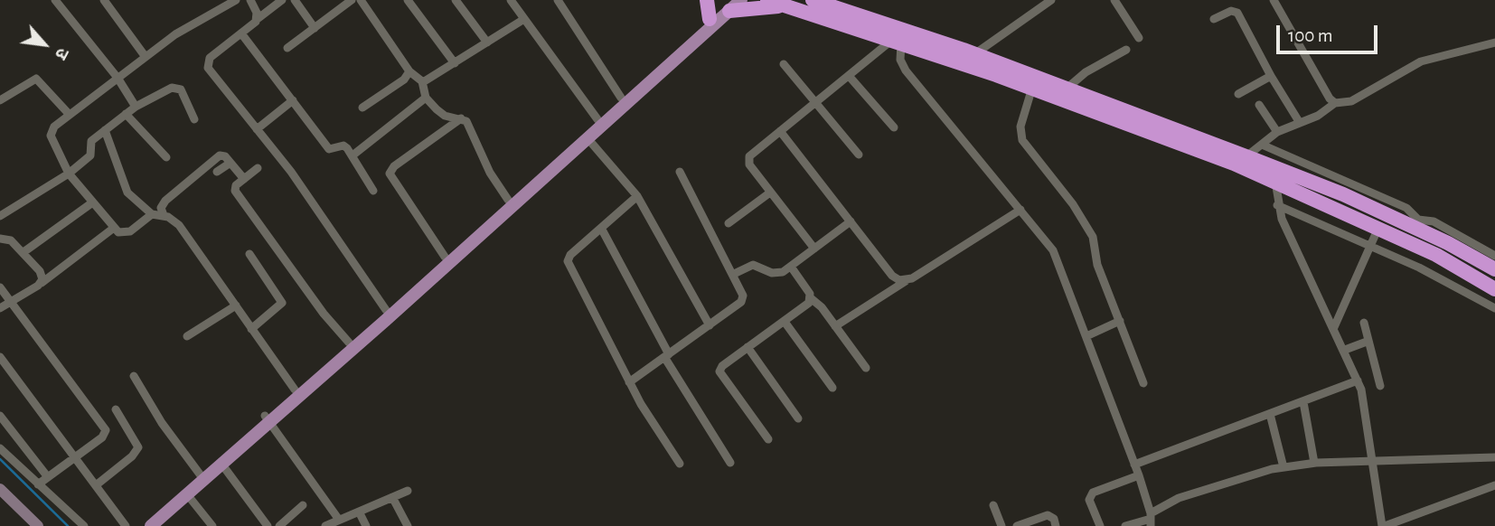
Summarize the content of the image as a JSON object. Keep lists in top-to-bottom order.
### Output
{
  "scale_bar": "100 m",
  "north": "bottom right"
}
